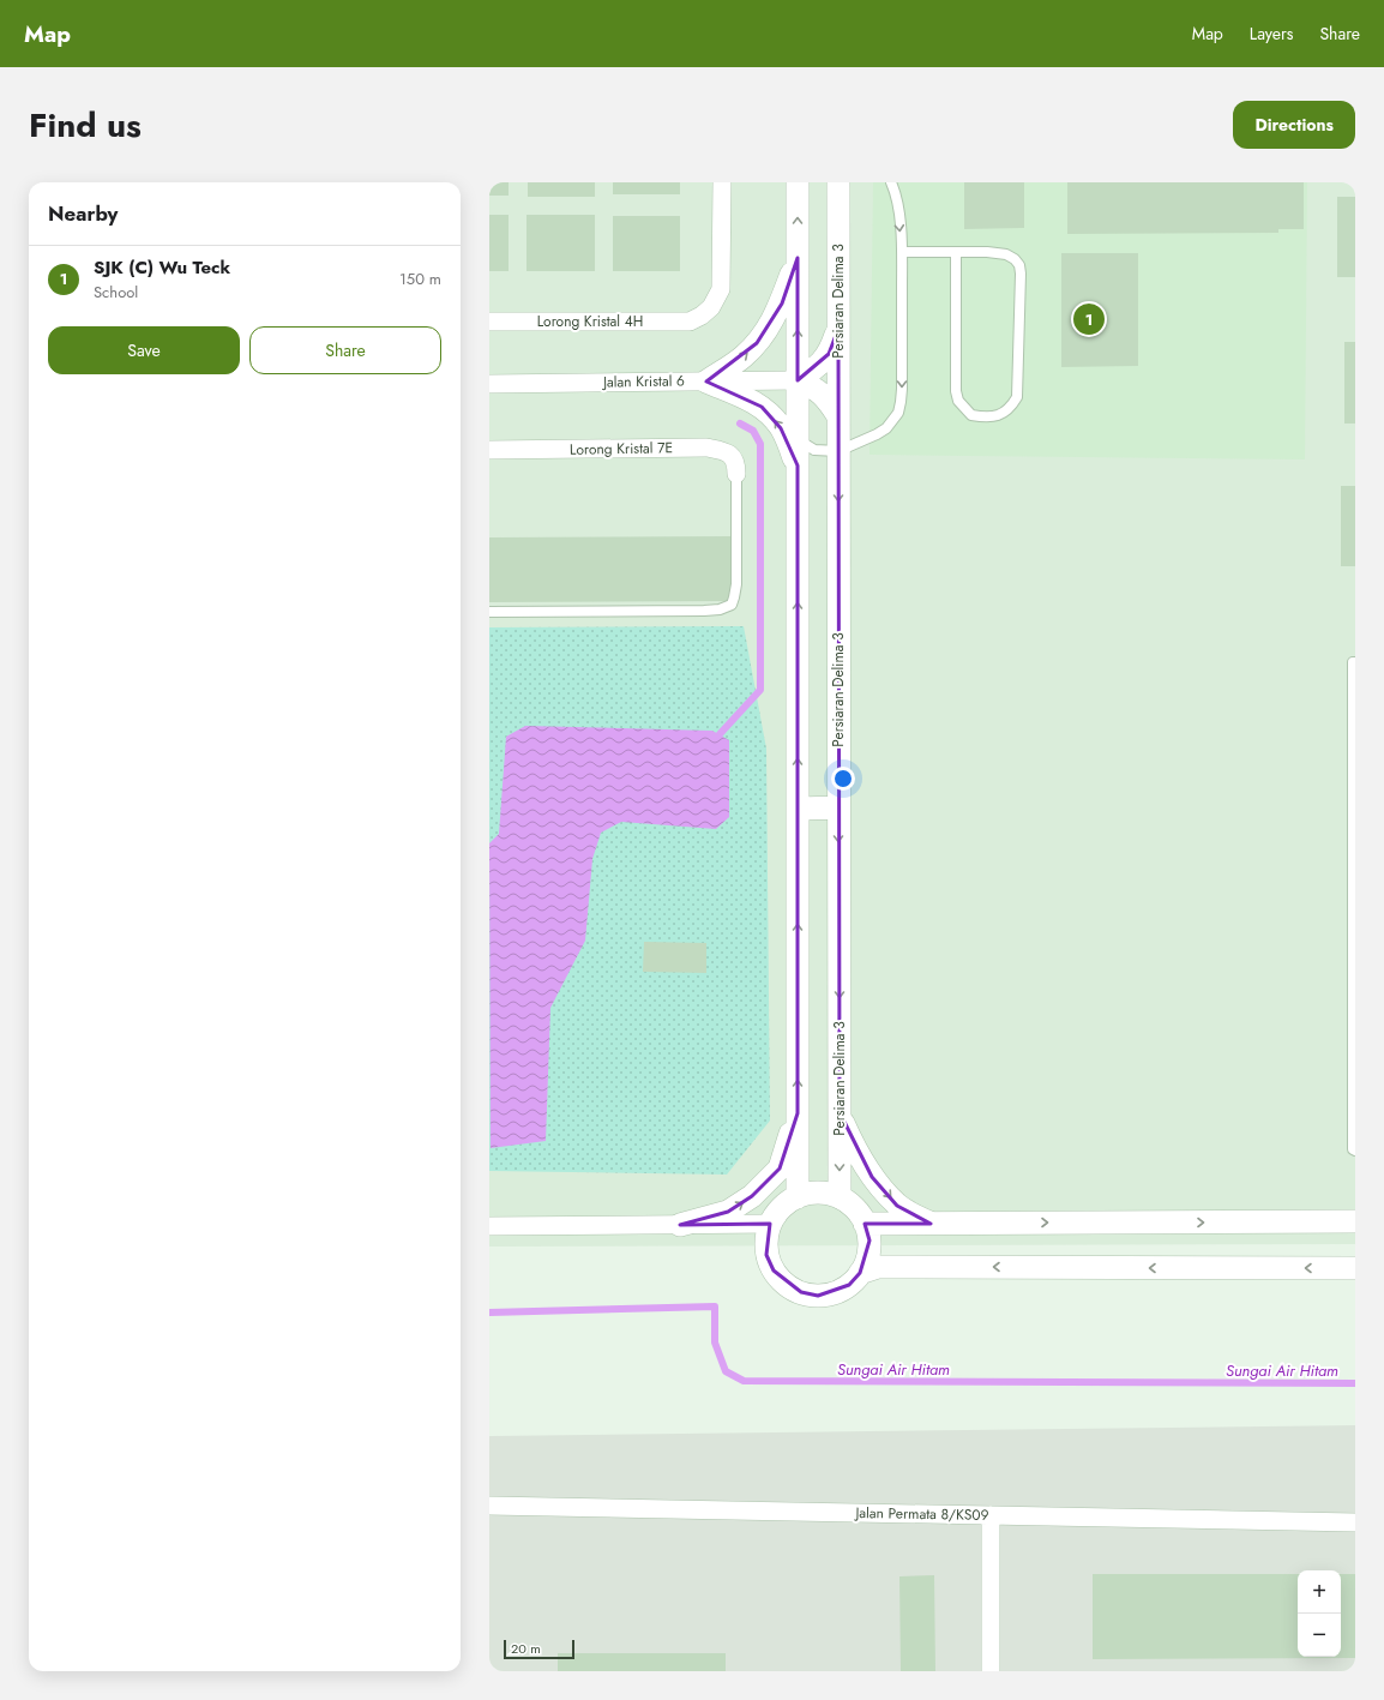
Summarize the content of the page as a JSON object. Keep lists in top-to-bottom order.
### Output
{
  "streets": {
    "street": [
      "Persiaran Delima 3",
      "Lorong Kristal 4H",
      "Jalan Kristal 6",
      "Lorong Kristal 7E",
      "Jalan Permata 8/KS09"
    ]
  },
  "water": ["Sungai Air Hitam"],
  "scale_bar": "20 m",
  "page": {
    "header": "Map",
    "nav": ["Map", "Layers", "Share"],
    "title": "Find us",
    "buttons": [
      "Directions",
      ["Save", "Share"]
    ],
    "heading": "Nearby",
    "list": [
      {
        "mark": "1",
        "name": "SJK (C) Wu Teck",
        "note": "School",
        "value": "150 m"
      }
    ],
    "pins": "1",
    "map_buttons": ["+", "−"],
    "scale": "20 m"
  }
}
